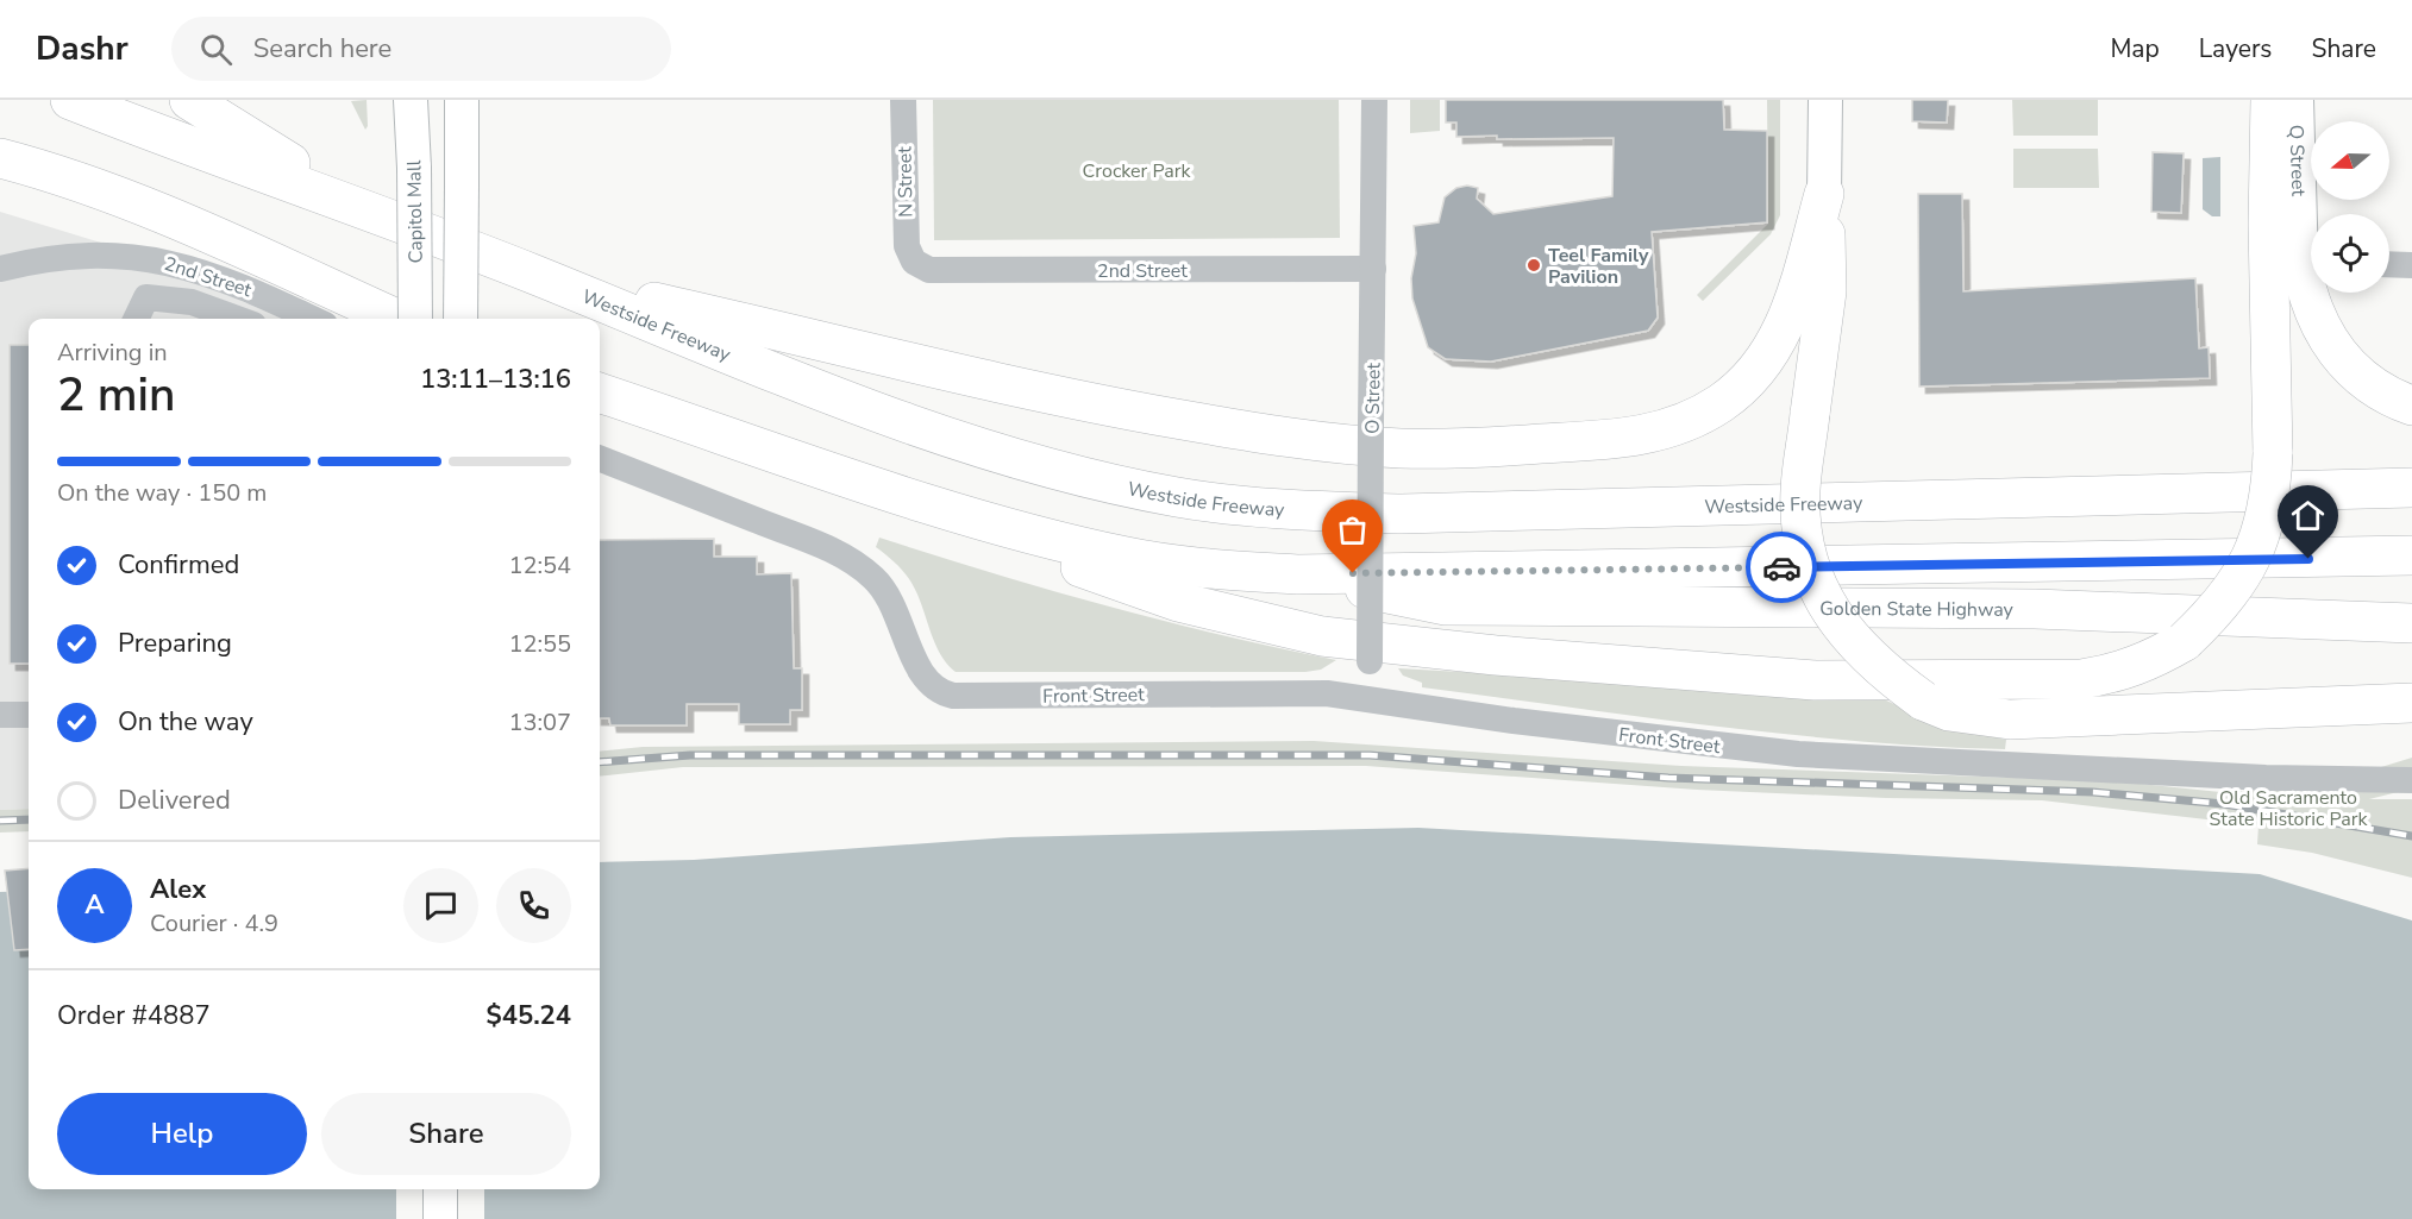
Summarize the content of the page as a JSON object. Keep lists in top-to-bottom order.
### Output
{
  "streets": {
    "highway": ["Westside Freeway", "Golden State Highway"],
    "main road": ["Q Street", "Capitol Mall"],
    "street": [
      "N Street",
      "2nd Street",
      "O Street",
      "Front Street"
    ]
  },
  "crossings": [
    ["N Street", "2nd Street"],
    ["2nd Street", "O Street"],
    ["O Street", "Front Street"]
  ],
  "parks": ["Crocker Park", "Old Sacramento State Historic Park"],
  "places": ["Teel Family Pavilion"],
  "north": "left",
  "page": {
    "header": "Dashr",
    "search": "Search here",
    "nav": ["Map", "Layers", "Share"],
    "heading": ["2 min", "Arriving in", "13:11–13:16"],
    "panel": [
      "Alex",
      "Courier · 4.9",
      "Order #4887",
      "$45.24"
    ],
    "bar": "On the way · 150 m",
    "list": [
      ["Confirmed", "12:54"],
      ["Preparing", "12:55"],
      ["On the way", "13:07"],
      "Delivered"
    ],
    "round": "A",
    "buttons": ["Help", "Share"]
  }
}
